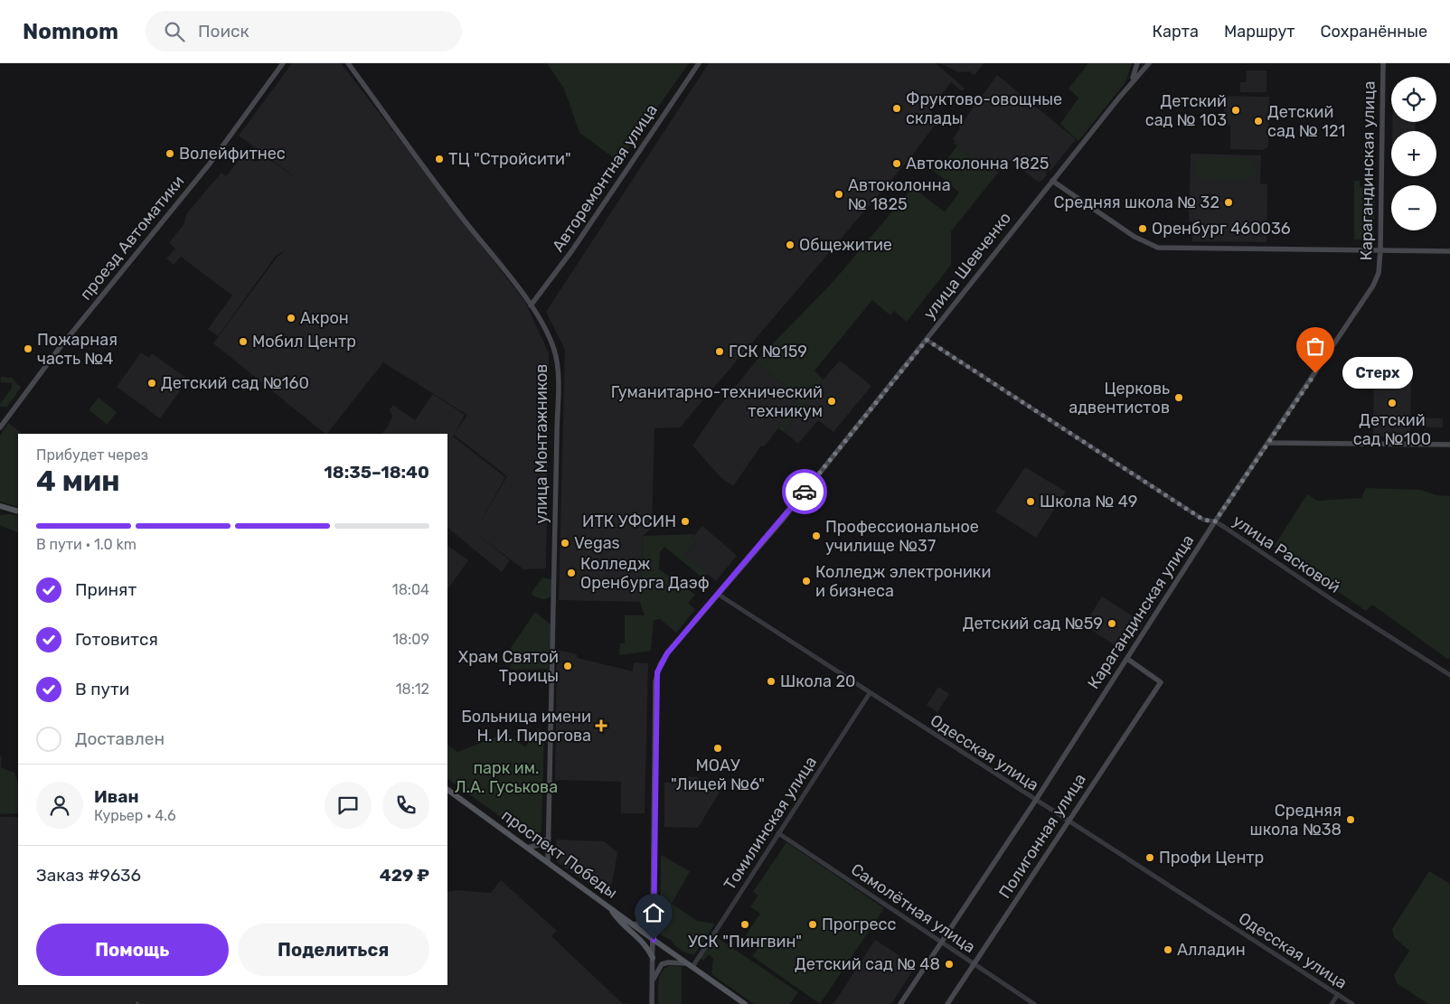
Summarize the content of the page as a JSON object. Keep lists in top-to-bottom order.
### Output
{
  "streets": {
    "main road": [
      "Карагандинская улица",
      "Авторемонтная улица",
      "проезд Автоматики",
      "улица Шевченко",
      "улица Монтажников",
      "Полигонная улица",
      "проспект Победы"
    ],
    "street": [
      "улица Расковой",
      "Одесская улица",
      "Томилинская улица",
      "Самолётная улица"
    ]
  },
  "crossings": [
    ["Карагандинская улица", "улица Расковой"],
    ["Карагандинская улица", "Одесская улица"],
    ["Карагандинская улица", "Полигонная улица"],
    ["Карагандинская улица", "Самолётная улица"],
    ["Авторемонтная улица", "улица Монтажников"],
    ["улица Шевченко", "улица Расковой"],
    ["улица Шевченко", "Одесская улица"],
    ["улица Шевченко", "проспект Победы"],
    ["улица Монтажников", "проспект Победы"],
    ["Одесская улица", "Томилинская улица"],
    ["Одесская улица", "Полигонная улица"],
    ["Томилинская улица", "проспект Победы"],
    ["Томилинская улица", "Самолётная улица"],
    ["Полигонная улица", "Самолётная улица"]
  ],
  "parks": ["парк им. Л.А. Гуськова"],
  "places": {
    "other": [
      "Фруктово-овощные склады",
      "Детский сад № 103",
      "Детский сад № 121",
      "Волейфитнес",
      "ТЦ \"Стройсити\"",
      "Автоколонна 1825",
      "Автоколонна № 1825",
      "Средняя школа № 32",
      "Оренбург 460036",
      "Общежитие",
      "Акрон",
      "Мобил Центр",
      "Пожарная часть №4",
      "ГСК №159",
      "Стерх",
      "Детский сад №160",
      "Церковь адвентистов",
      "Гуманитарно-технический техникум",
      "Детский сад №100",
      "Школа № 49",
      "ИТК УФСИН",
      "Профессиональное училище №37",
      "Vegas",
      "Колледж Оренбурга Даэф",
      "Колледж электроники и бизнеса",
      "Детский сад №59",
      "Храм Святой Троицы",
      "Школа 20",
      "МОАУ \"Лицей №6\"",
      "Средняя школа №38",
      "Профи Центр",
      "УСК \"Пингвин\"",
      "Прогресс",
      "Алладин",
      "Детский сад № 48"
    ],
    "health": ["Больница имени Н. И. Пирогова"]
  },
  "page": {
    "header": "Nomnom",
    "search": "Поиск",
    "nav": ["Карта", "Маршрут", "Сохранённые"],
    "map_buttons": ["+", "−"],
    "bubble": "Стерх",
    "heading": ["4 мин", "Прибудет через", "18:35–18:40"],
    "panel": [
      "Иван",
      "Курьер · 4.6",
      "Заказ #9636",
      "429 ₽"
    ],
    "bar": "В пути · 1.0 km",
    "list": [
      ["Принят", "18:04"],
      ["Готовится", "18:09"],
      ["В пути", "18:12"],
      "Доставлен"
    ],
    "buttons": ["Помощь", "Поделиться"]
  }
}
